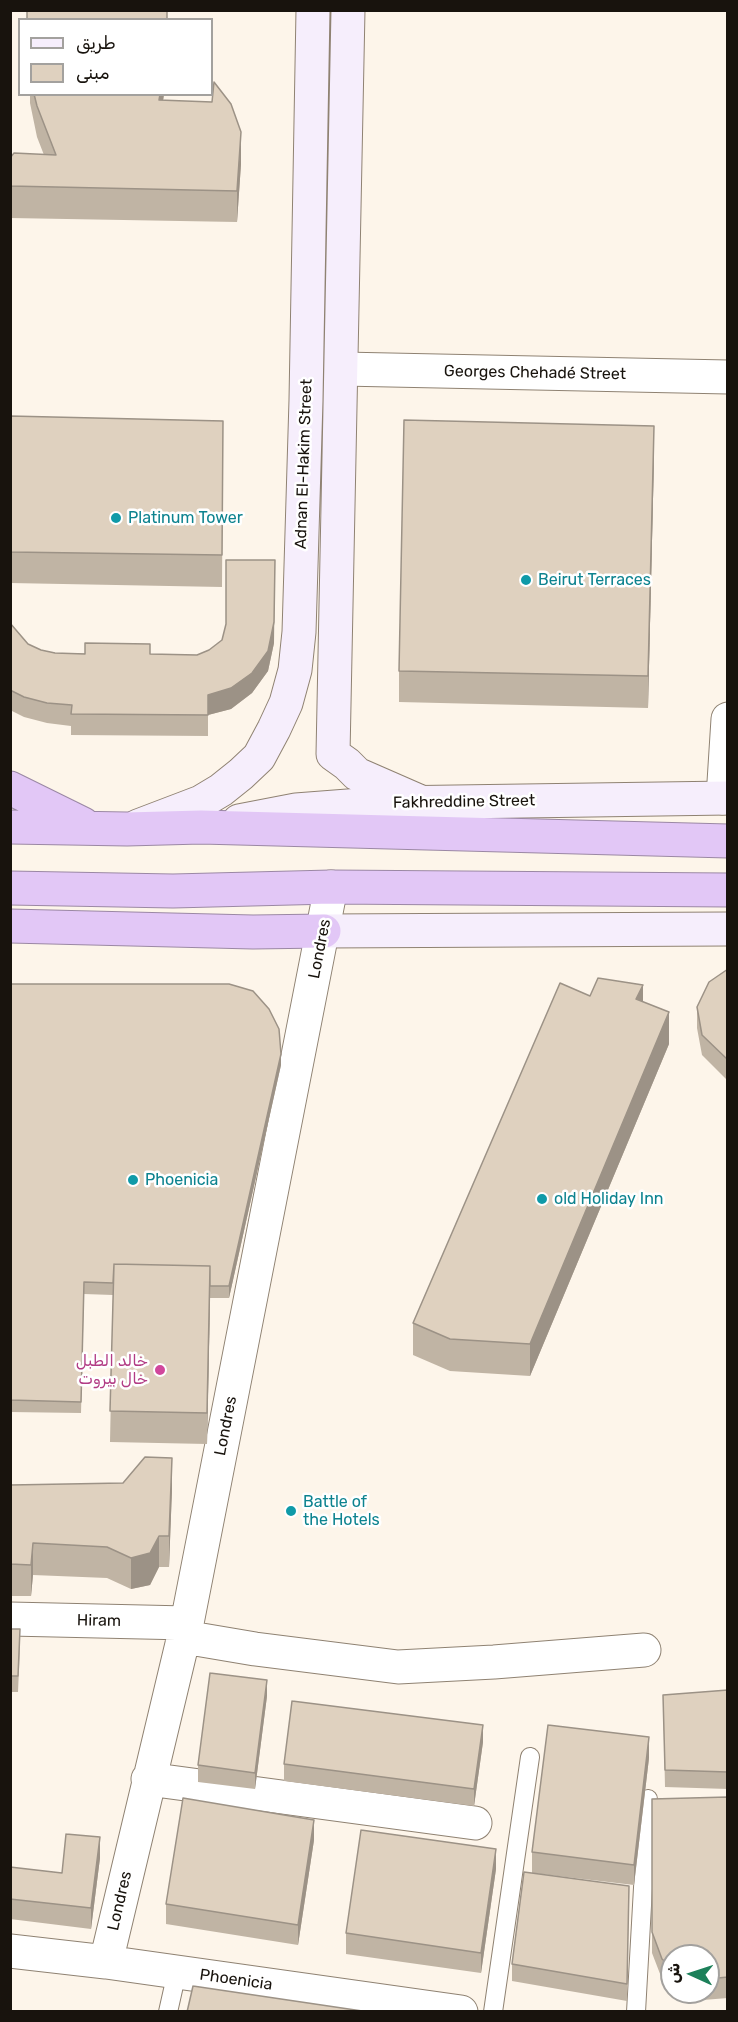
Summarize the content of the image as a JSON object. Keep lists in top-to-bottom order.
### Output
{
  "streets": {
    "street": [
      "Georges Chehadé Street",
      "Adnan El-Hakim Street",
      "Fakhreddine Street",
      "Londres",
      "Hiram",
      "Phoenicia"
    ]
  },
  "crossings": [
    ["Georges Chehadé Street", "Adnan El-Hakim Street"],
    ["Adnan El-Hakim Street", "Fakhreddine Street"],
    ["Londres", "Hiram"],
    ["Londres", "Phoenicia"]
  ],
  "places": [
    "Platinum Tower",
    "Beirut Terraces",
    "Phoenicia",
    "old Holiday Inn",
    "خالد الطبل خال بيروت",
    "Battle of the Hotels"
  ],
  "legend": ["طريق", "مبنى"],
  "north": "left"
}
